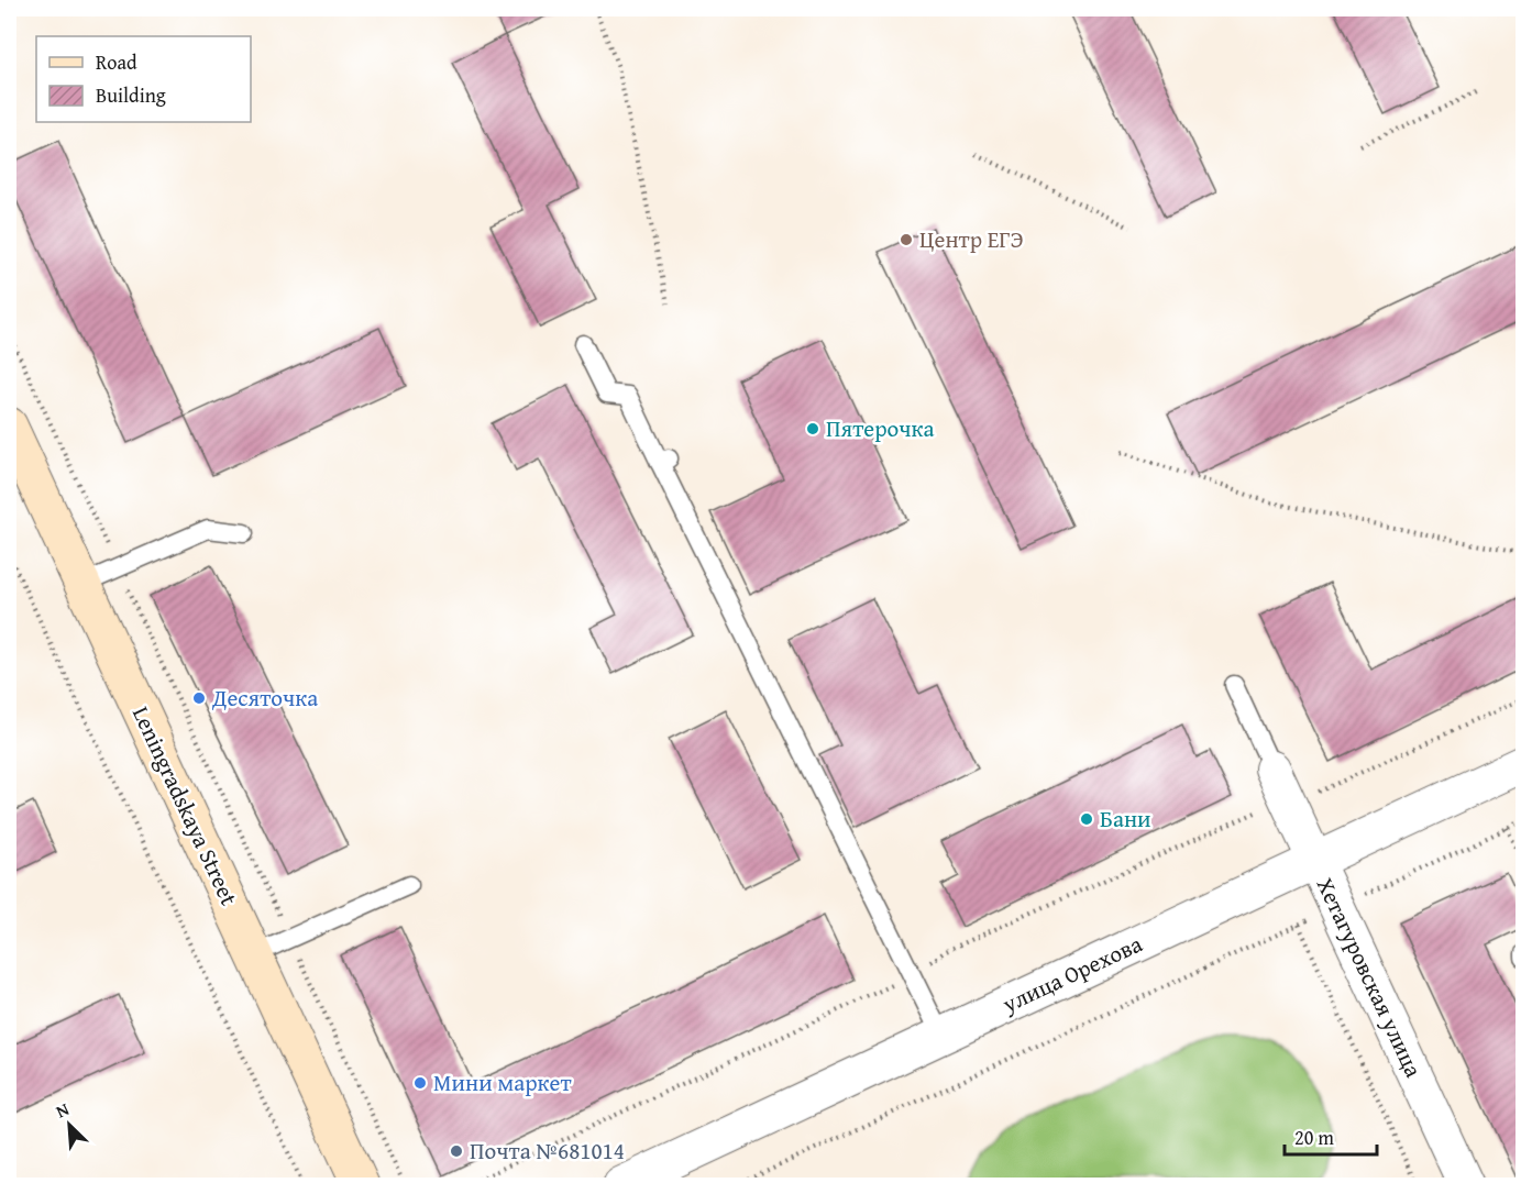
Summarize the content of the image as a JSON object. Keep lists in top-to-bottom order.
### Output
{
  "streets": {
    "main road": ["Leningradskaya Street"],
    "street": ["улица Орехова", "Хетагуровская улица"]
  },
  "crossings": [
    ["улица Орехова", "Хетагуровская улица"]
  ],
  "places": [
    "Центр ЕГЭ",
    "Пятерочка",
    "Десяточка",
    "Бани",
    "Мини маркет",
    "Почта №681014"
  ],
  "legend": ["Road", "Building"],
  "scale_bar": "20 m",
  "north": "top left"
}
